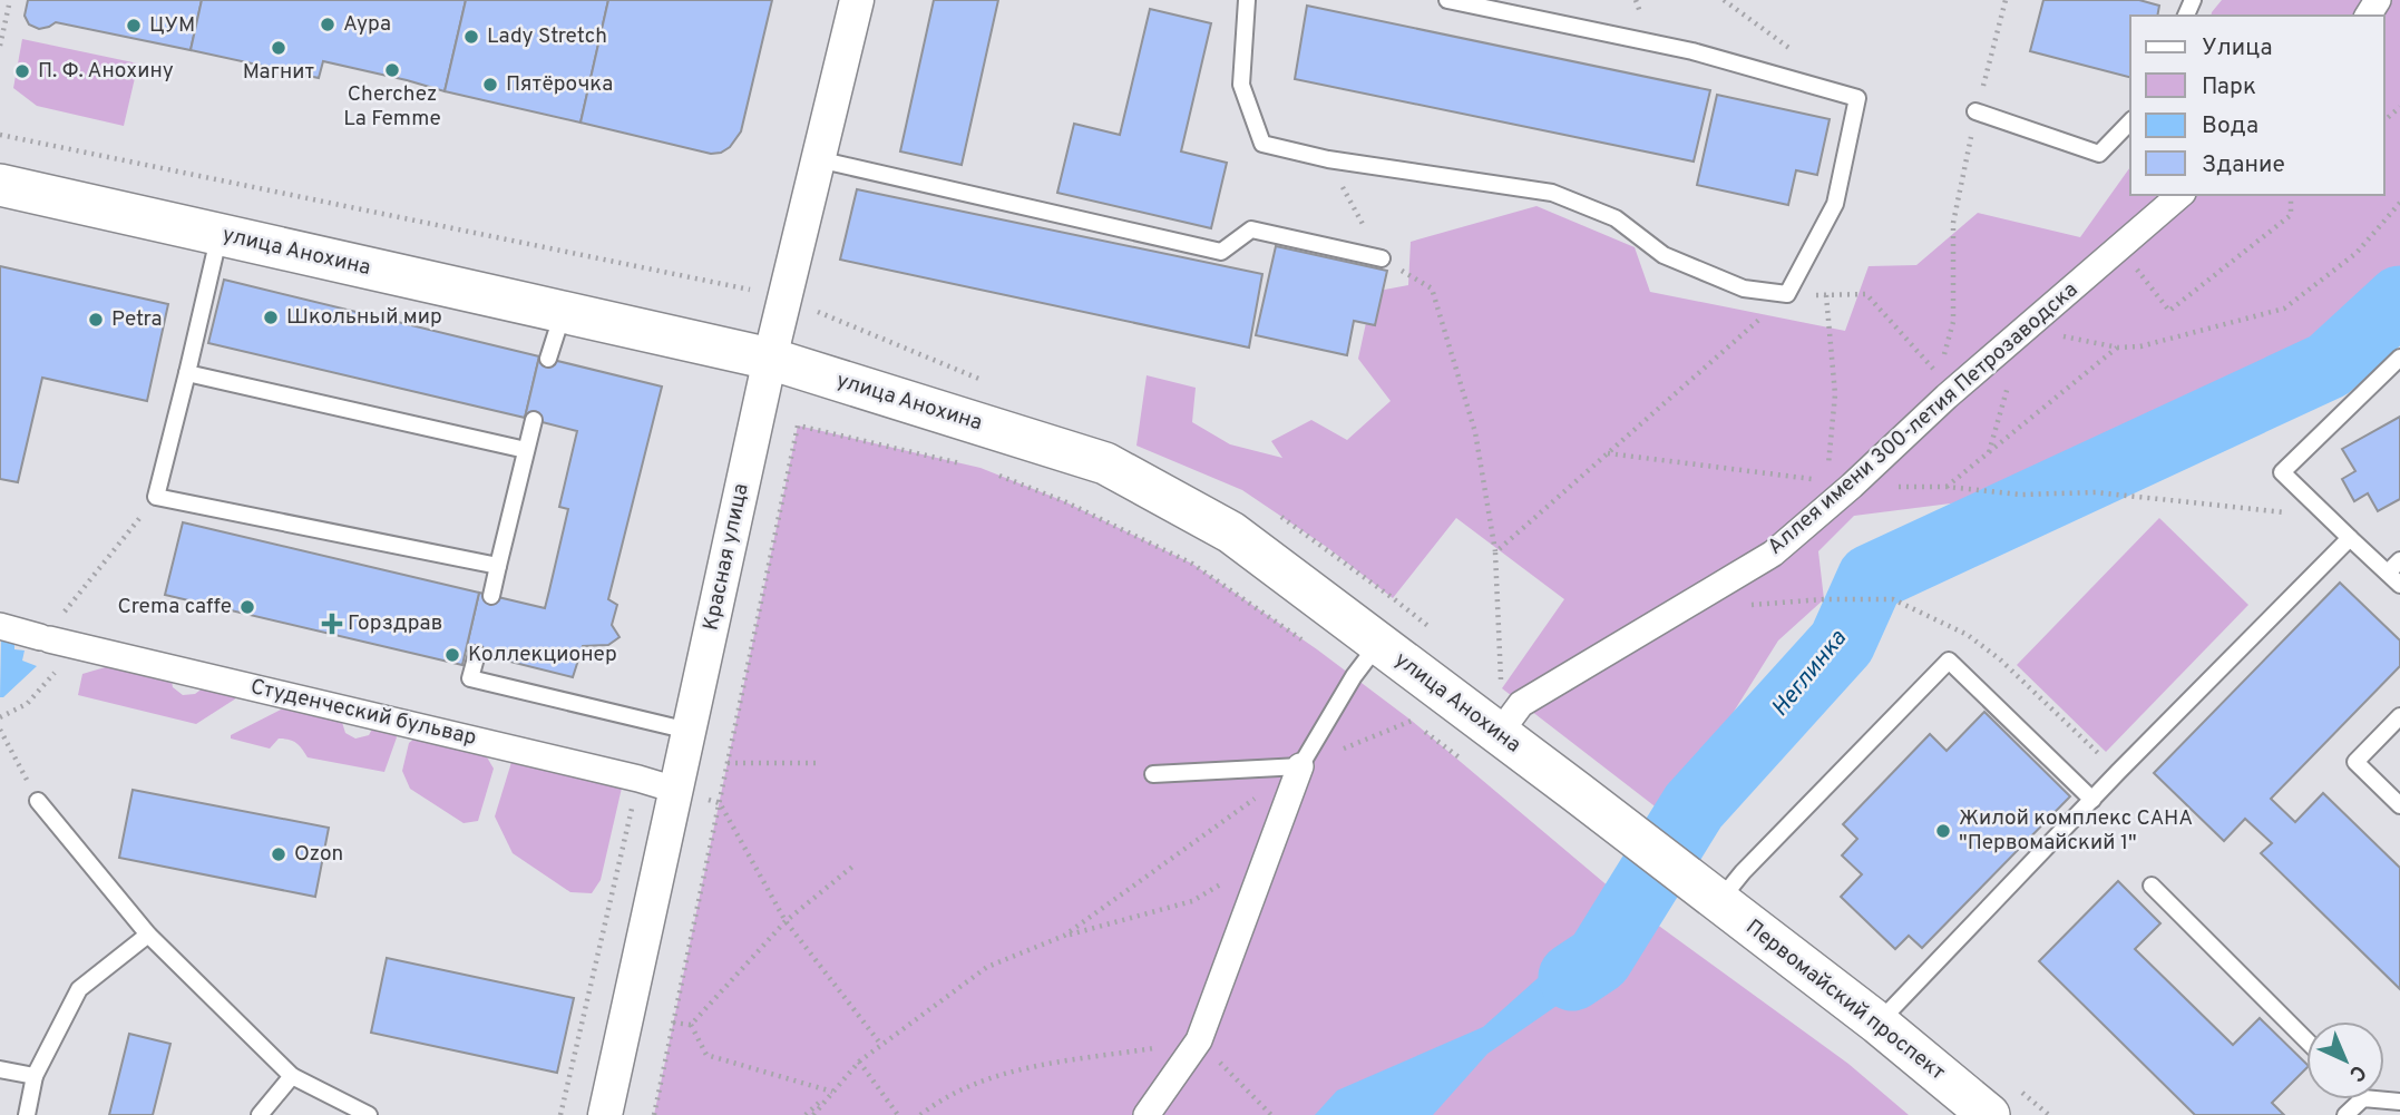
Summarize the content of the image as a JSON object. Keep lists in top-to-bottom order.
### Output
{
  "streets": {
    "street": [
      "улица Анохина",
      "Аллея имени 300-летия Петрозаводска",
      "Красная улица",
      "Студенческий бульвар",
      "Первомайский проспект"
    ]
  },
  "crossings": [
    ["улица Анохина", "Аллея имени 300-летия Петрозаводска"],
    ["улица Анохина", "Красная улица"],
    ["улица Анохина", "Первомайский проспект"],
    ["Красная улица", "Студенческий бульвар"]
  ],
  "water": ["Неглинка"],
  "places": {
    "other": [
      "Аура",
      "ЦУМ",
      "Lady Stretch",
      "Магнит",
      "Cherchez La Femme",
      "П. Ф. Анохину",
      "Пятёрочка",
      "Школьный мир",
      "Petra",
      "Crema caffe",
      "Коллекционер",
      "Жилой комплекс САНА \"Первомайский 1\"",
      "Ozon"
    ],
    "health": ["Горздрав"]
  },
  "legend": [
    "Улица",
    "Парк",
    "Вода",
    "Здание"
  ],
  "north": "bottom right"
}
